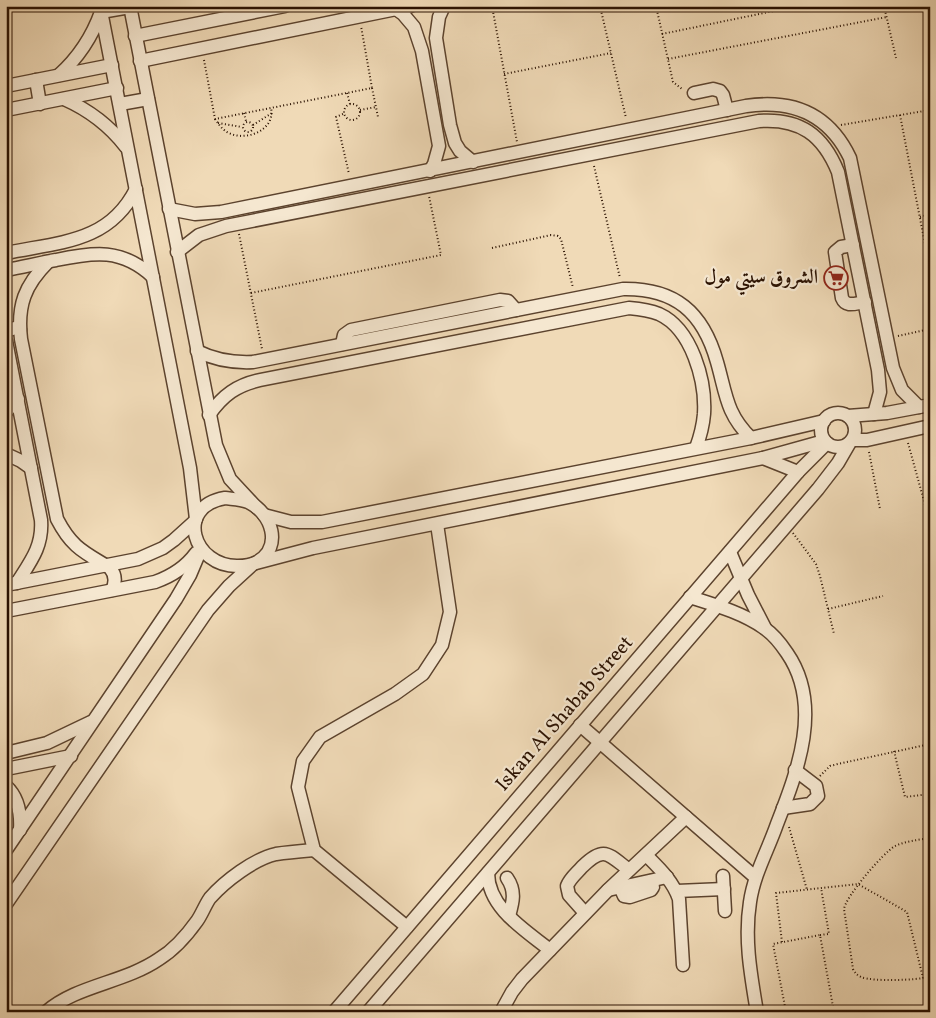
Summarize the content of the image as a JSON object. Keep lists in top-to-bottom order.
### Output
{
  "streets": {
    "street": ["Iskan Al Shabab Street"]
  },
  "places": {
    "supermarket": ["الشروق سيتي مول"]
  }
}
